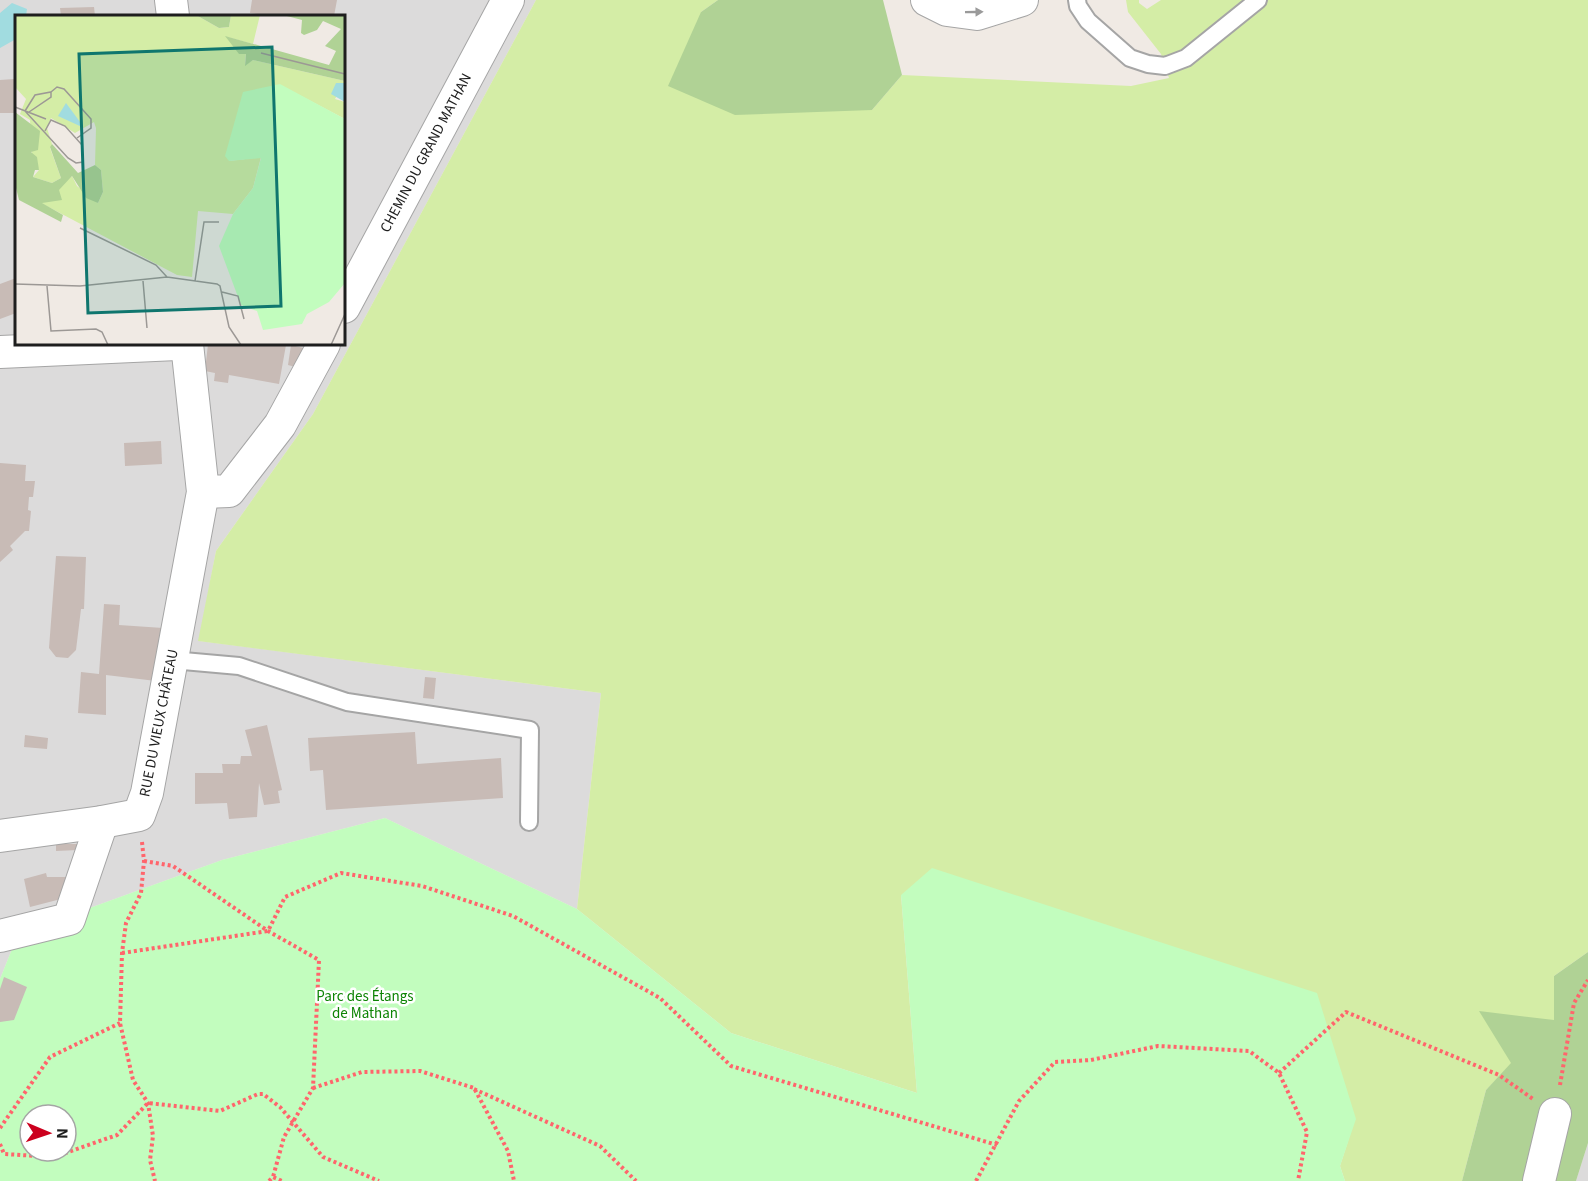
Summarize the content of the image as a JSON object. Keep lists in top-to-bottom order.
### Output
{
  "streets": {
    "street": ["CHEMIN DU GRAND MATHAN", "RUE DU VIEUX CHÂTEAU"]
  },
  "parks": ["Parc des Étangs de Mathan"],
  "north": "right"
}
